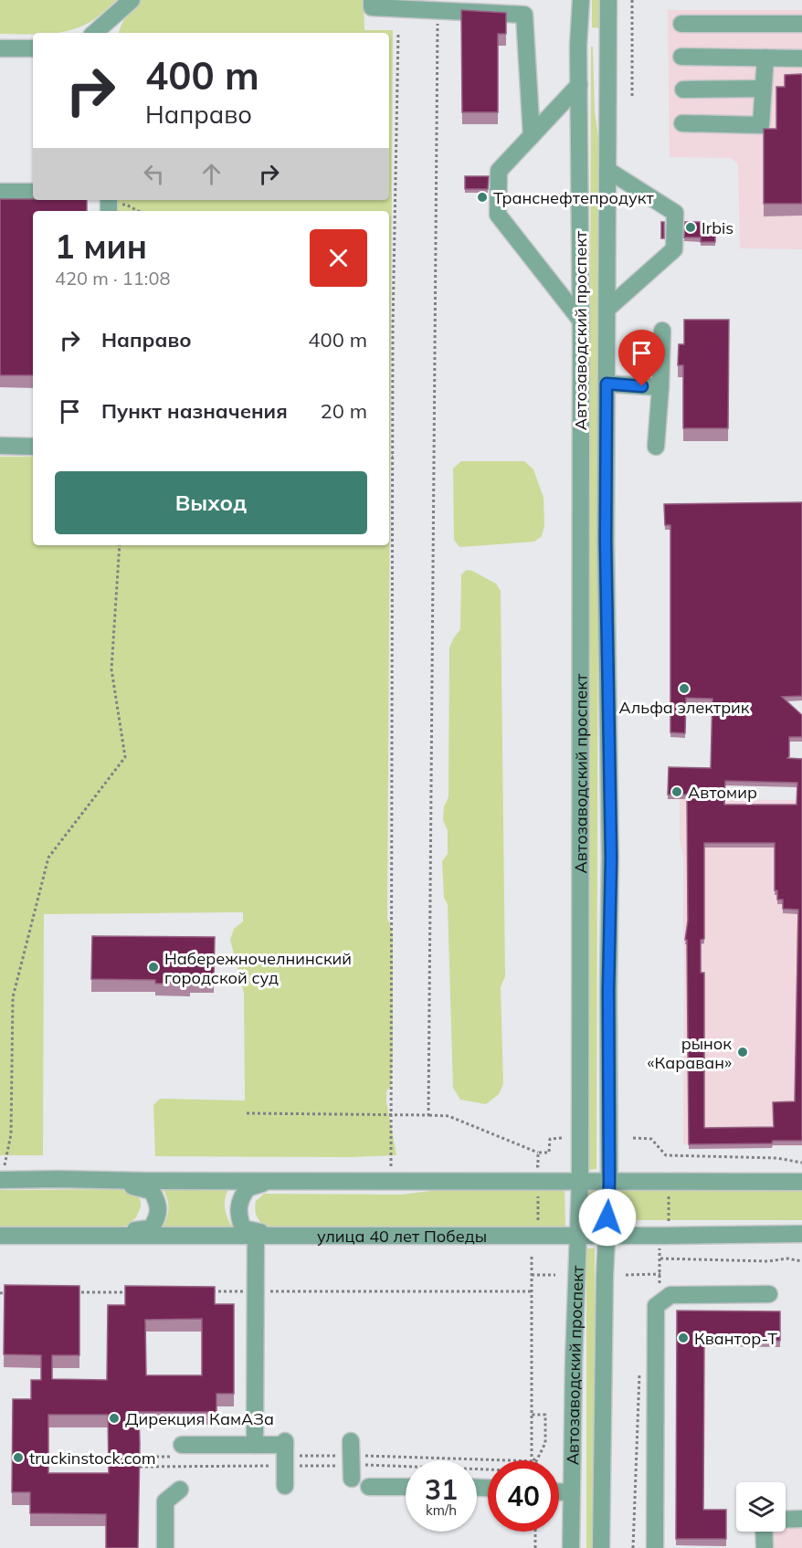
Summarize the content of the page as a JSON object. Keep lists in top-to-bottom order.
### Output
{
  "streets": {
    "street": ["Автозаводский проспект", "улица 40 лет Победы"]
  },
  "crossings": [
    ["Автозаводский проспект", "улица 40 лет Победы"]
  ],
  "places": [
    "Транснефтепродукт",
    "Irbis",
    "Альфа электрик",
    "Автомир",
    "Набережночелнинский городской суд",
    "рынок «Караван»",
    "Квантор-Т",
    "Дирекция КамАЗа",
    "truckinstock.com"
  ],
  "page": {
    "turn": ["400 m", "Направо"],
    "heading": ["1 мин", "420 m · 11:08"],
    "list": [
      {
        "name": "Направо",
        "value": "400 m"
      },
      {
        "name": "Пункт назначения",
        "value": "20 m"
      }
    ],
    "buttons": "Выход",
    "speed": "31 km/h",
    "limit": "40"
  }
}
